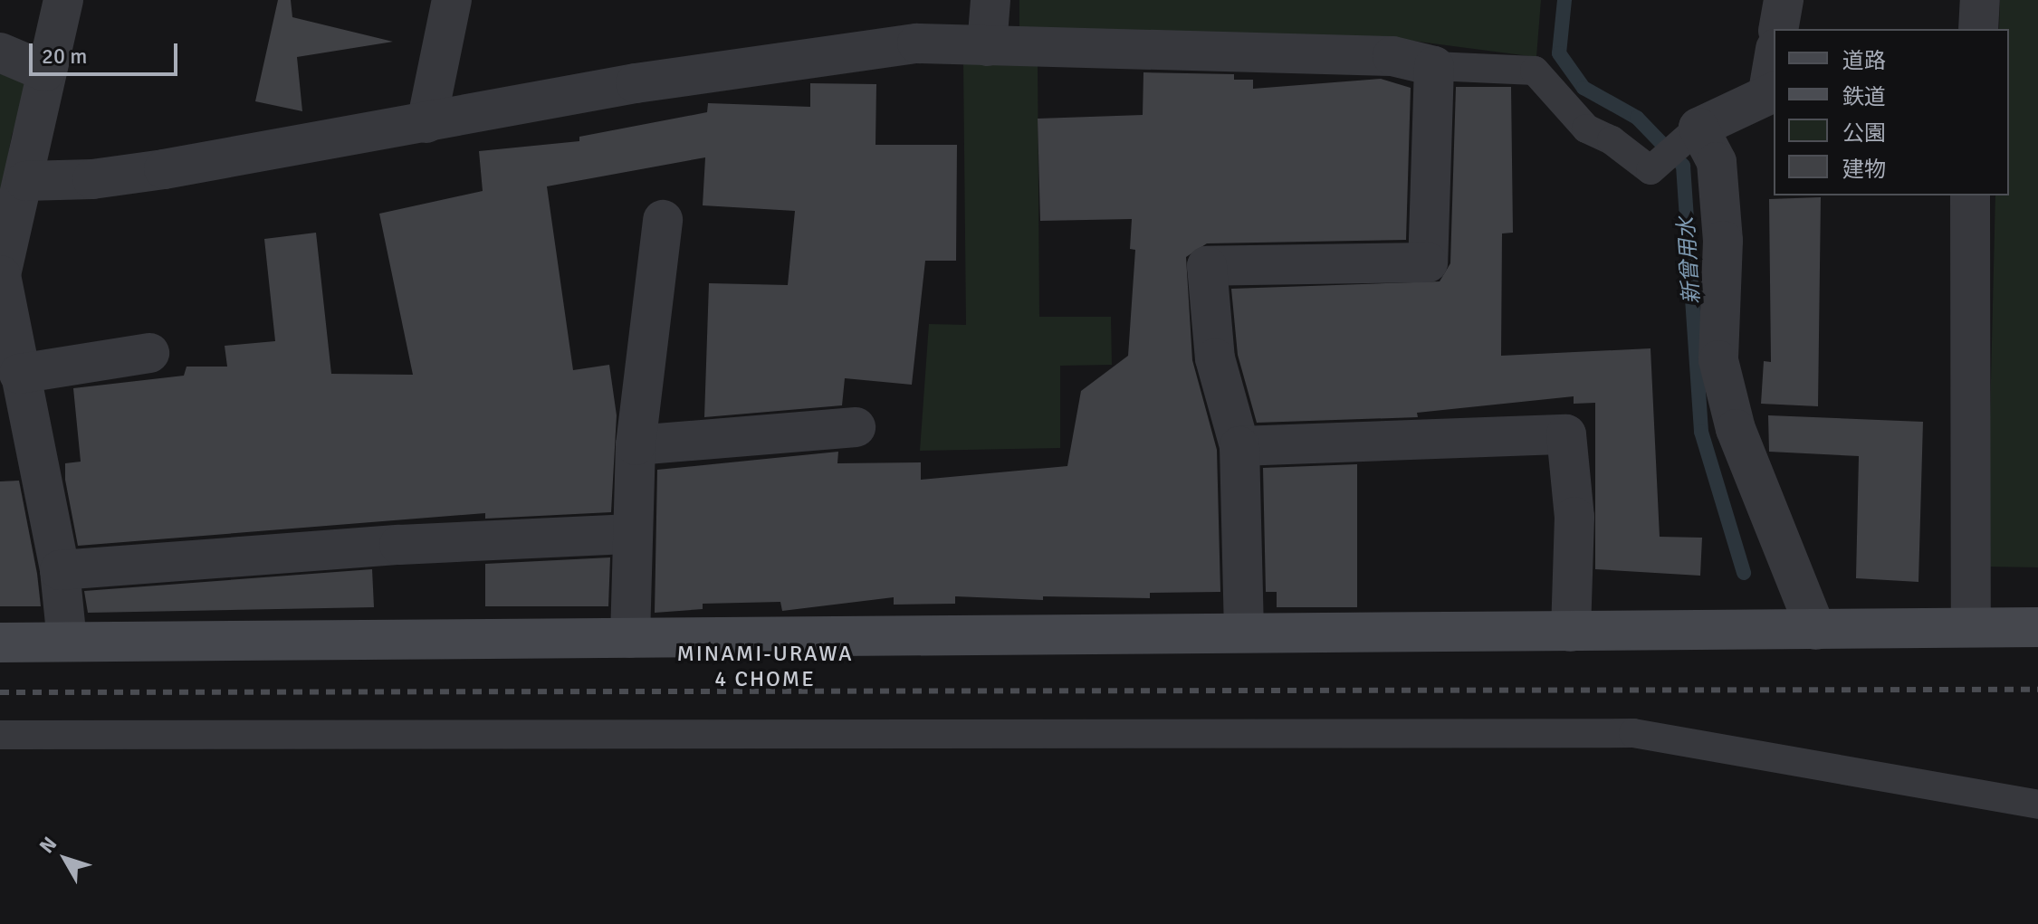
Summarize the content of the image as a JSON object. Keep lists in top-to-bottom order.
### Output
{
  "districts": ["MINAMI-URAWA 4 CHOME"],
  "water": ["新曾用水"],
  "legend": [
    "道路",
    "鉄道",
    "公園",
    "建物"
  ],
  "scale_bar": "20 m",
  "north": "top left"
}
